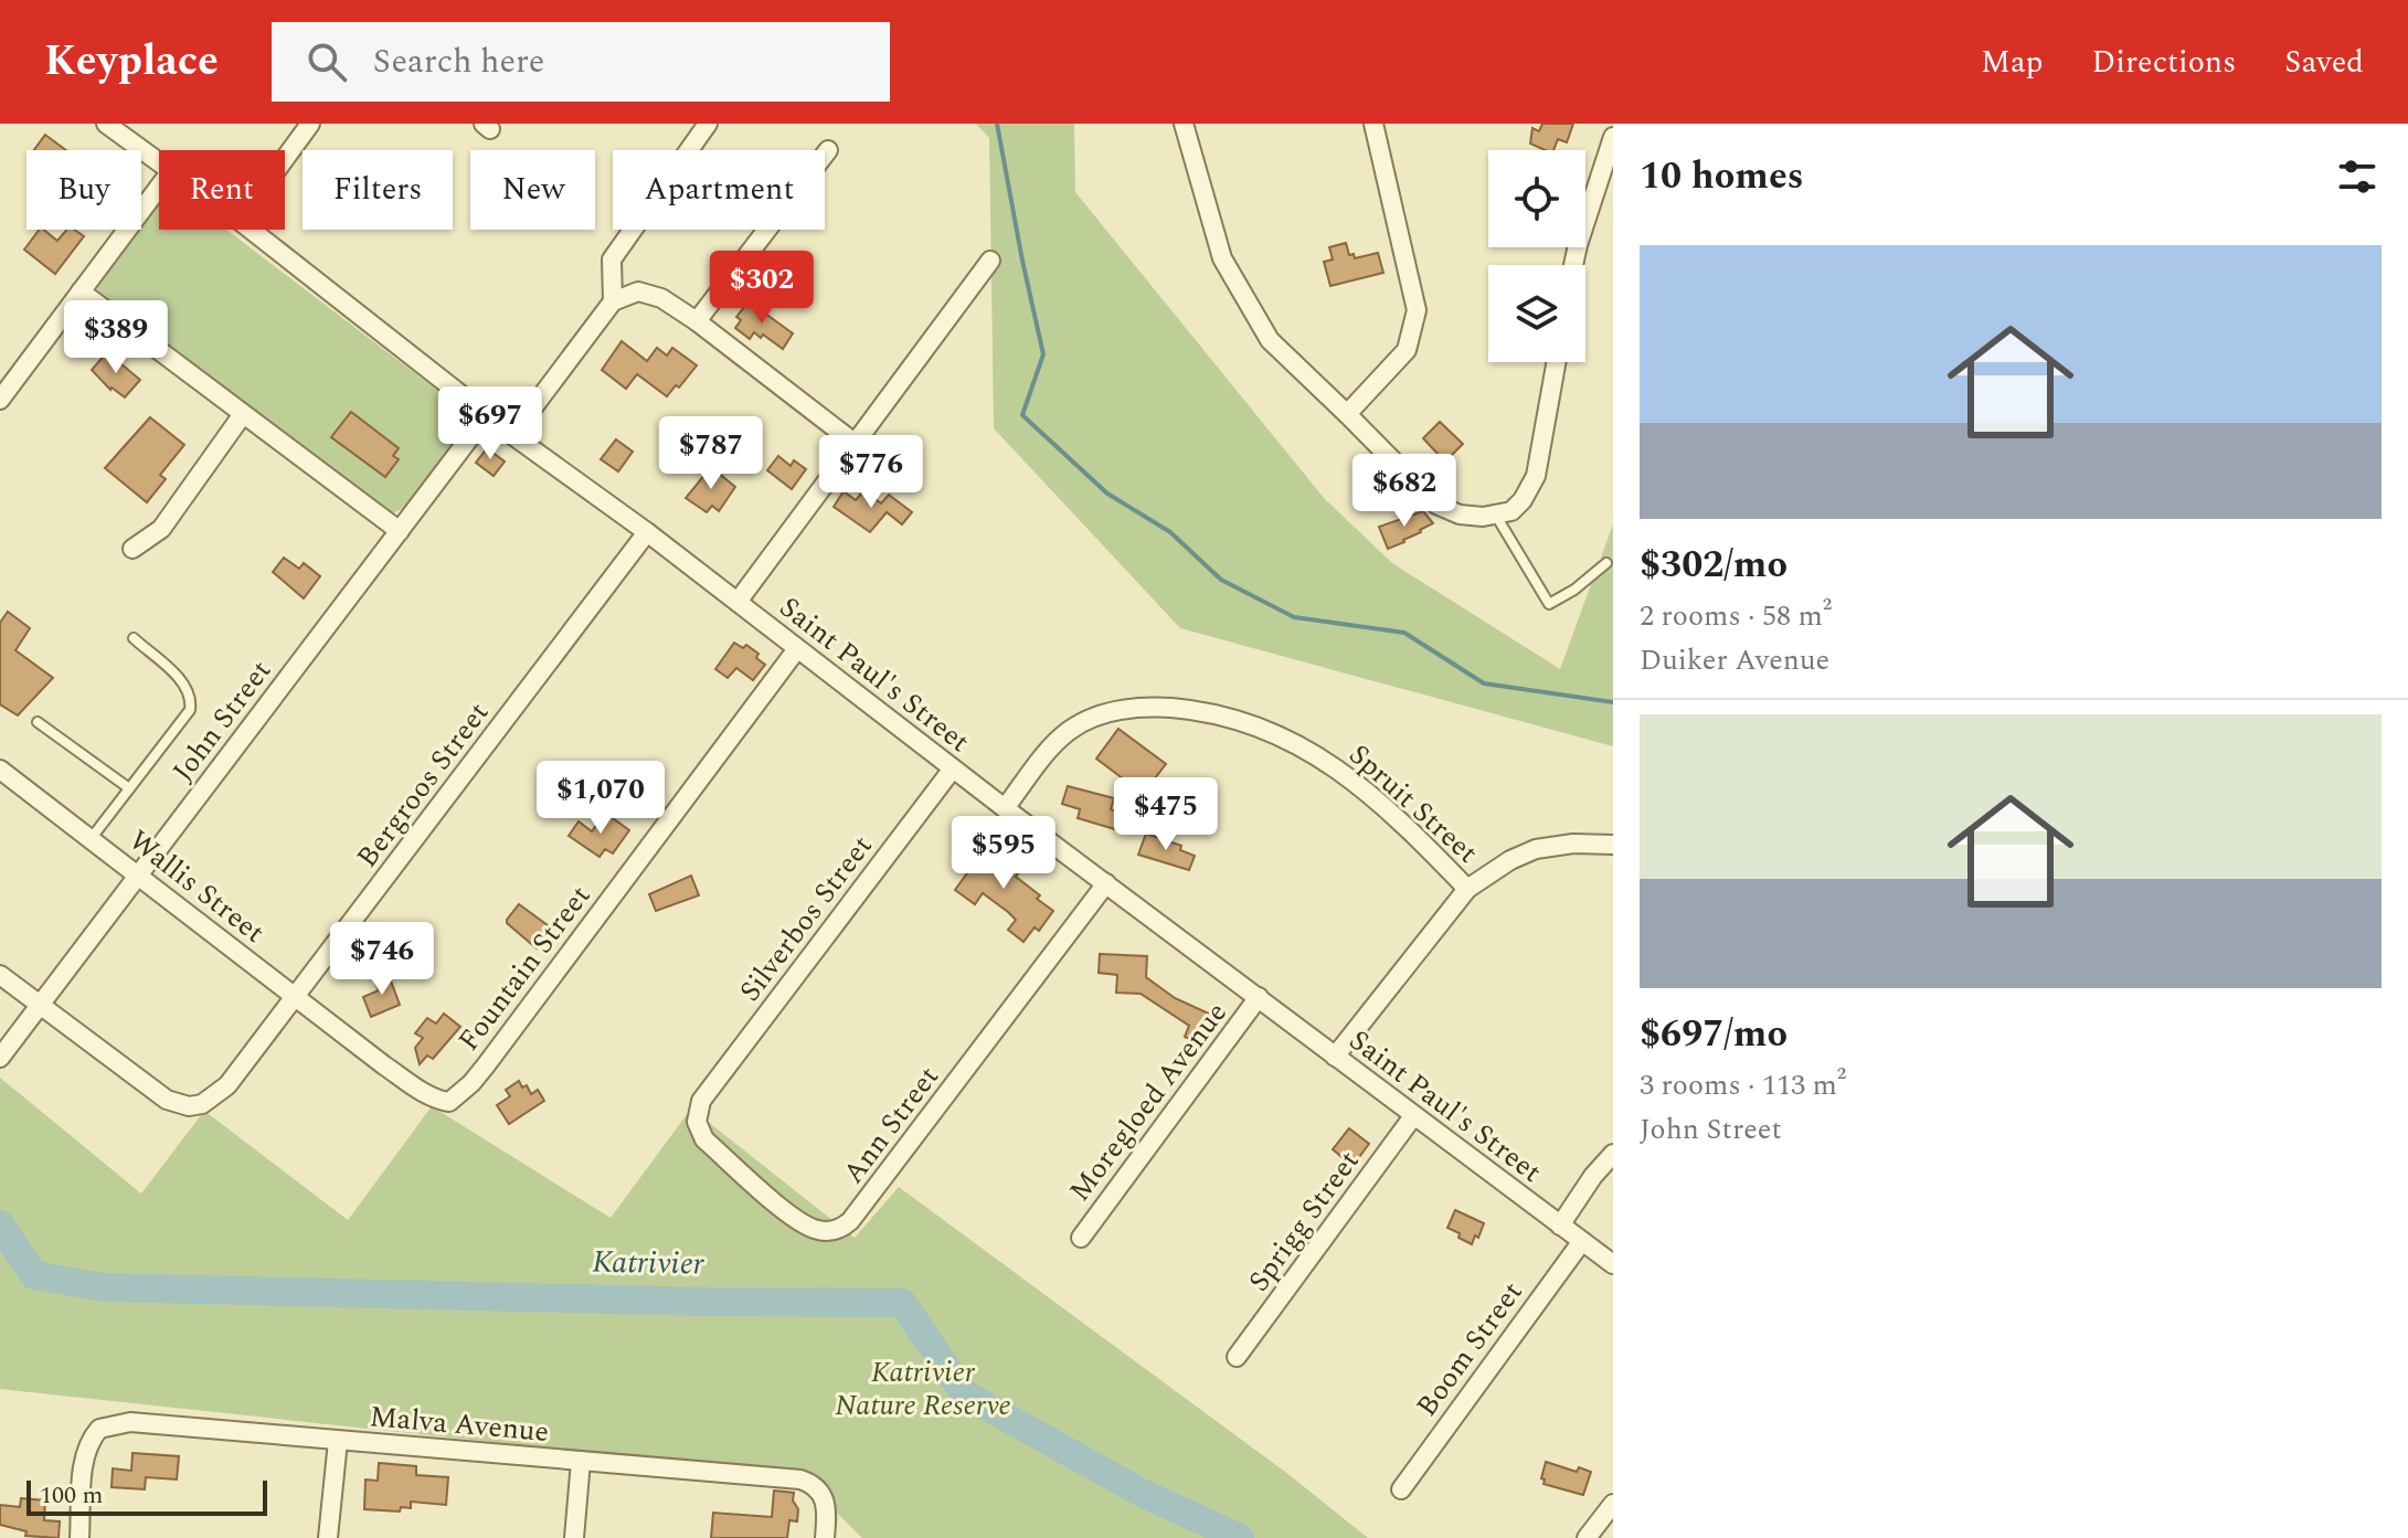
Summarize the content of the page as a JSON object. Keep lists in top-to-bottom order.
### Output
{
  "streets": {
    "street": [
      "Saint Paul's Street",
      "John Street",
      "Bergroos Street",
      "Spruit Street",
      "Wallis Street",
      "Silverbos Street",
      "Fountain Street",
      "Moregloed Avenue",
      "Ann Street",
      "Sprigg Street",
      "Boom Street",
      "Malva Avenue"
    ]
  },
  "crossings": [
    ["Saint Paul's Street", "John Street"],
    ["Saint Paul's Street", "Bergroos Street"],
    ["Saint Paul's Street", "Spruit Street"],
    ["Saint Paul's Street", "Silverbos Street"],
    ["Saint Paul's Street", "Fountain Street"],
    ["Saint Paul's Street", "Moregloed Avenue"],
    ["Saint Paul's Street", "Ann Street"],
    ["Saint Paul's Street", "Sprigg Street"],
    ["Saint Paul's Street", "Boom Street"],
    ["John Street", "Bergroos Street"],
    ["John Street", "Wallis Street"],
    ["Bergroos Street", "Wallis Street"],
    ["Wallis Street", "Fountain Street"],
    ["Silverbos Street", "Ann Street"]
  ],
  "water": ["Katrivier"],
  "parks": ["Katrivier Nature Reserve"],
  "scale_bar": "100 m",
  "page": {
    "header": "Keyplace",
    "search": "Search here",
    "nav": ["Map", "Directions", "Saved"],
    "heading": "10 homes",
    "chip": [
      "Buy",
      "Rent",
      "Filters",
      "New",
      "Apartment"
    ],
    "list": [
      {
        "name": "$302/mo",
        "note": "2 rooms · 58 m² · Duiker Avenue"
      },
      {
        "name": "$697/mo",
        "note": "3 rooms · 113 m² · John Street"
      }
    ],
    "price": [
      "$302",
      "$389",
      "$697",
      "$787",
      "$776",
      "$682",
      "$1,070",
      "$475",
      "$595",
      "$746"
    ],
    "scale": "100 m"
  }
}
